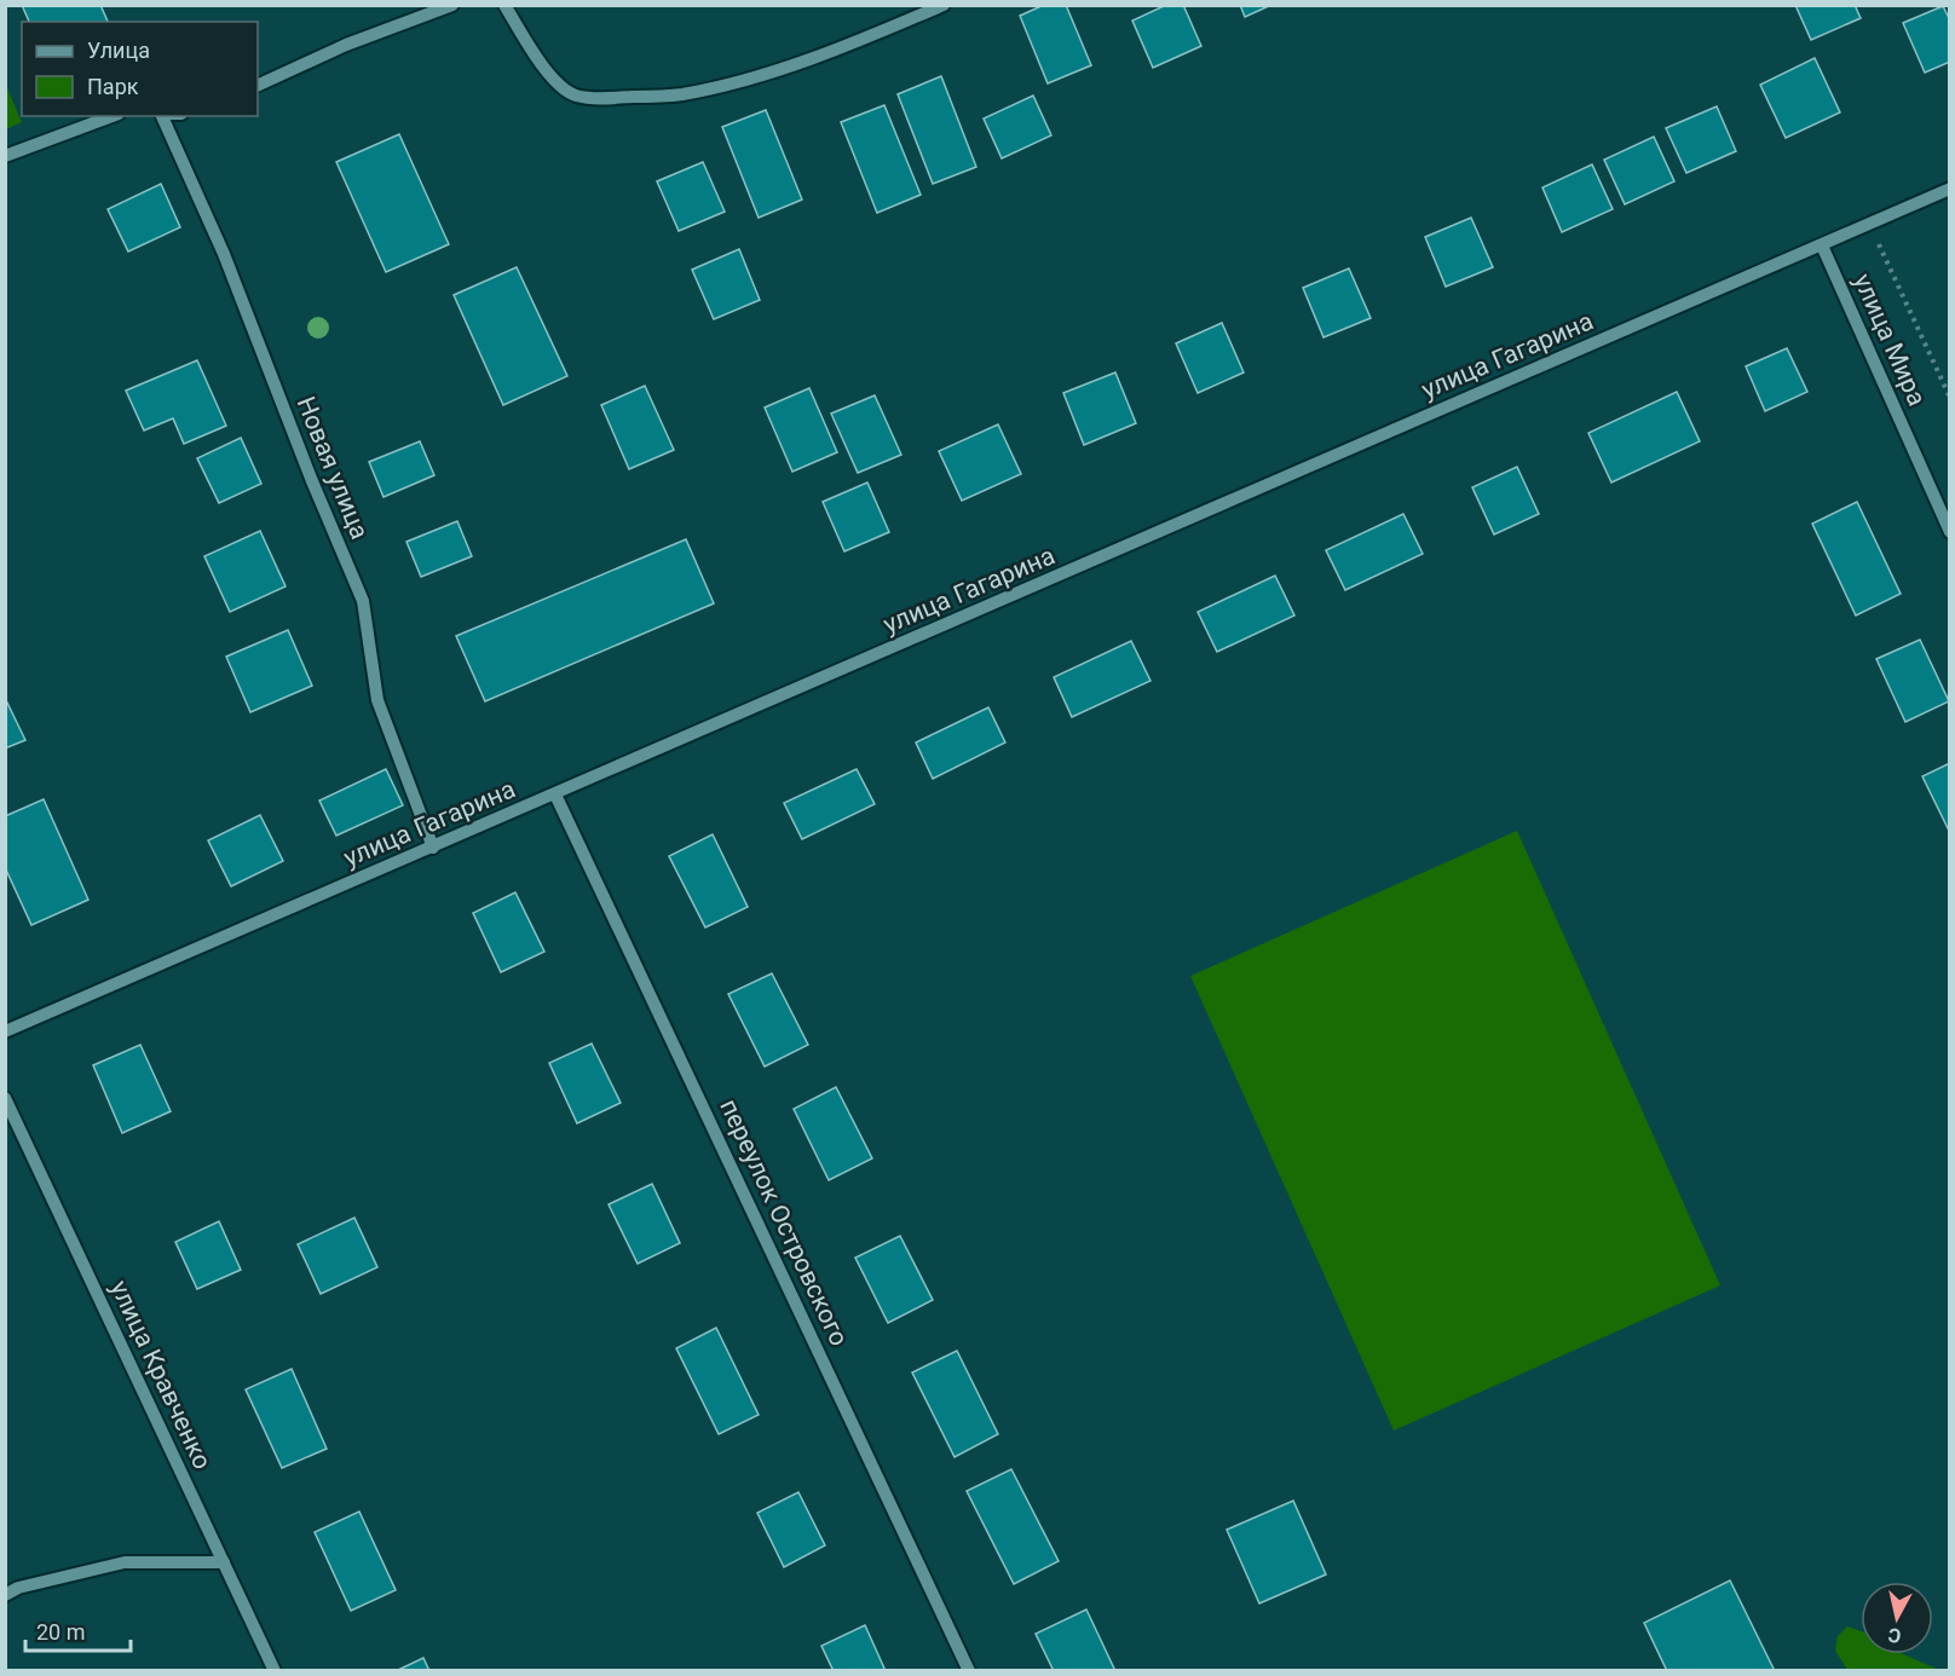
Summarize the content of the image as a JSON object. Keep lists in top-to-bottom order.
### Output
{
  "streets": {
    "street": [
      "улица Мира",
      "улица Гагарина",
      "Новая улица",
      "переулок Островского",
      "улица Кравченко"
    ]
  },
  "crossings": [
    ["улица Мира", "улица Гагарина"],
    ["улица Гагарина", "Новая улица"],
    ["улица Гагарина", "переулок Островского"]
  ],
  "legend": ["Улица", "Парк"],
  "scale_bar": "20 m",
  "north": "bottom"
}
